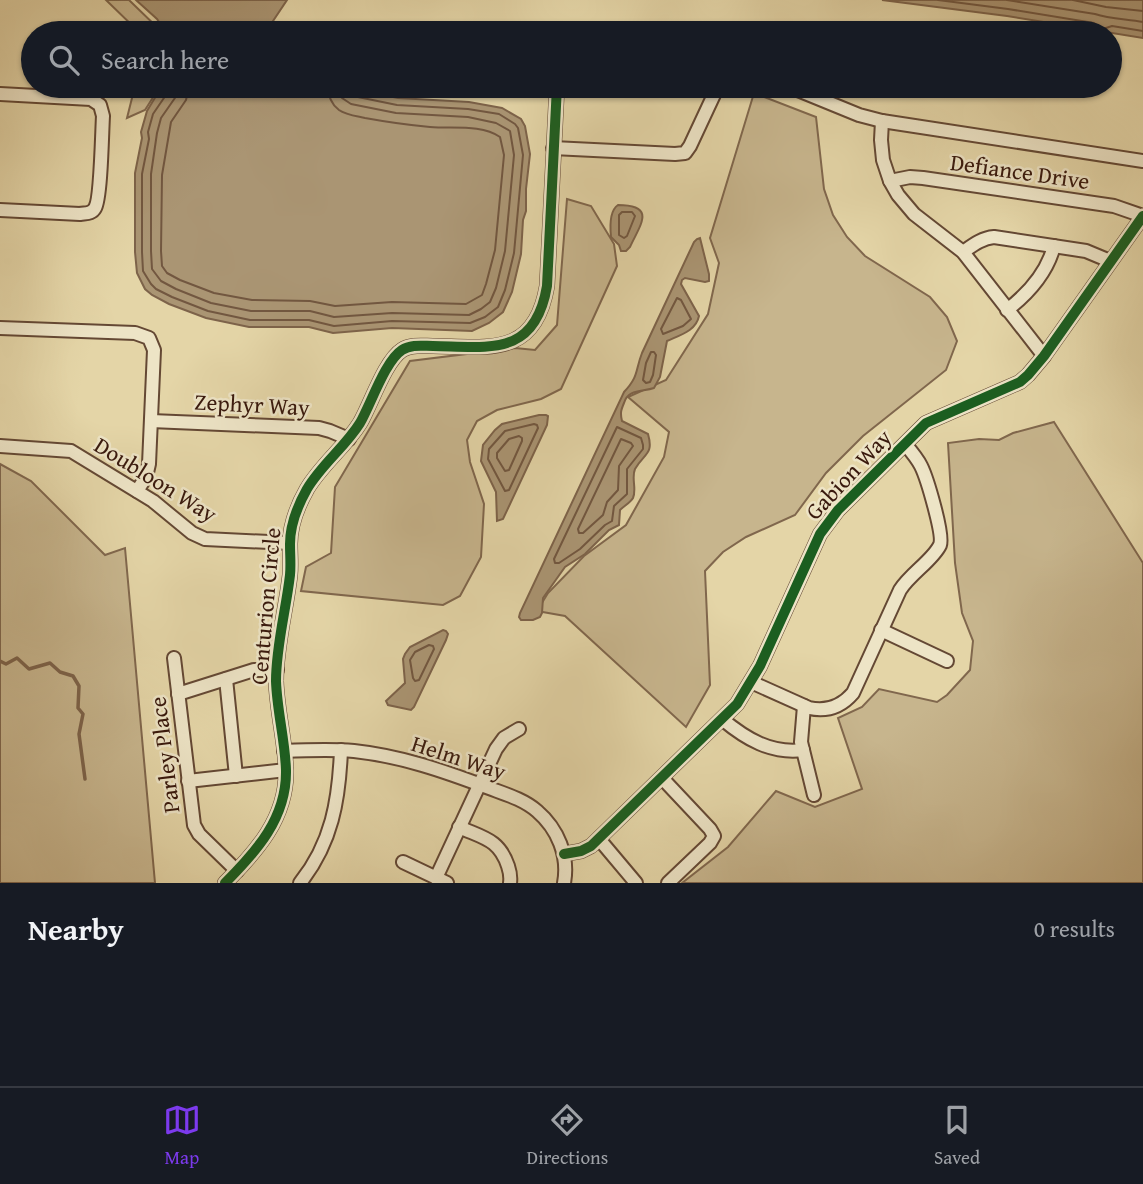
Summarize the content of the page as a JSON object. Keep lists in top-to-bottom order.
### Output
{
  "streets": {
    "street": [
      "Defiance Drive",
      "Zephyr Way",
      "Gabion Way",
      "Doubloon Way",
      "Centurion Circle",
      "Parley Place",
      "Helm Way"
    ]
  },
  "crossings": [
    ["Defiance Drive", "Gabion Way"],
    ["Zephyr Way", "Centurion Circle"],
    ["Gabion Way", "Helm Way"],
    ["Doubloon Way", "Centurion Circle"],
    ["Centurion Circle", "Parley Place"],
    ["Centurion Circle", "Helm Way"]
  ],
  "page": {
    "search": "Search here",
    "heading": ["Nearby", "0 results"],
    "nav": ["Map", "Directions", "Saved"]
  }
}
